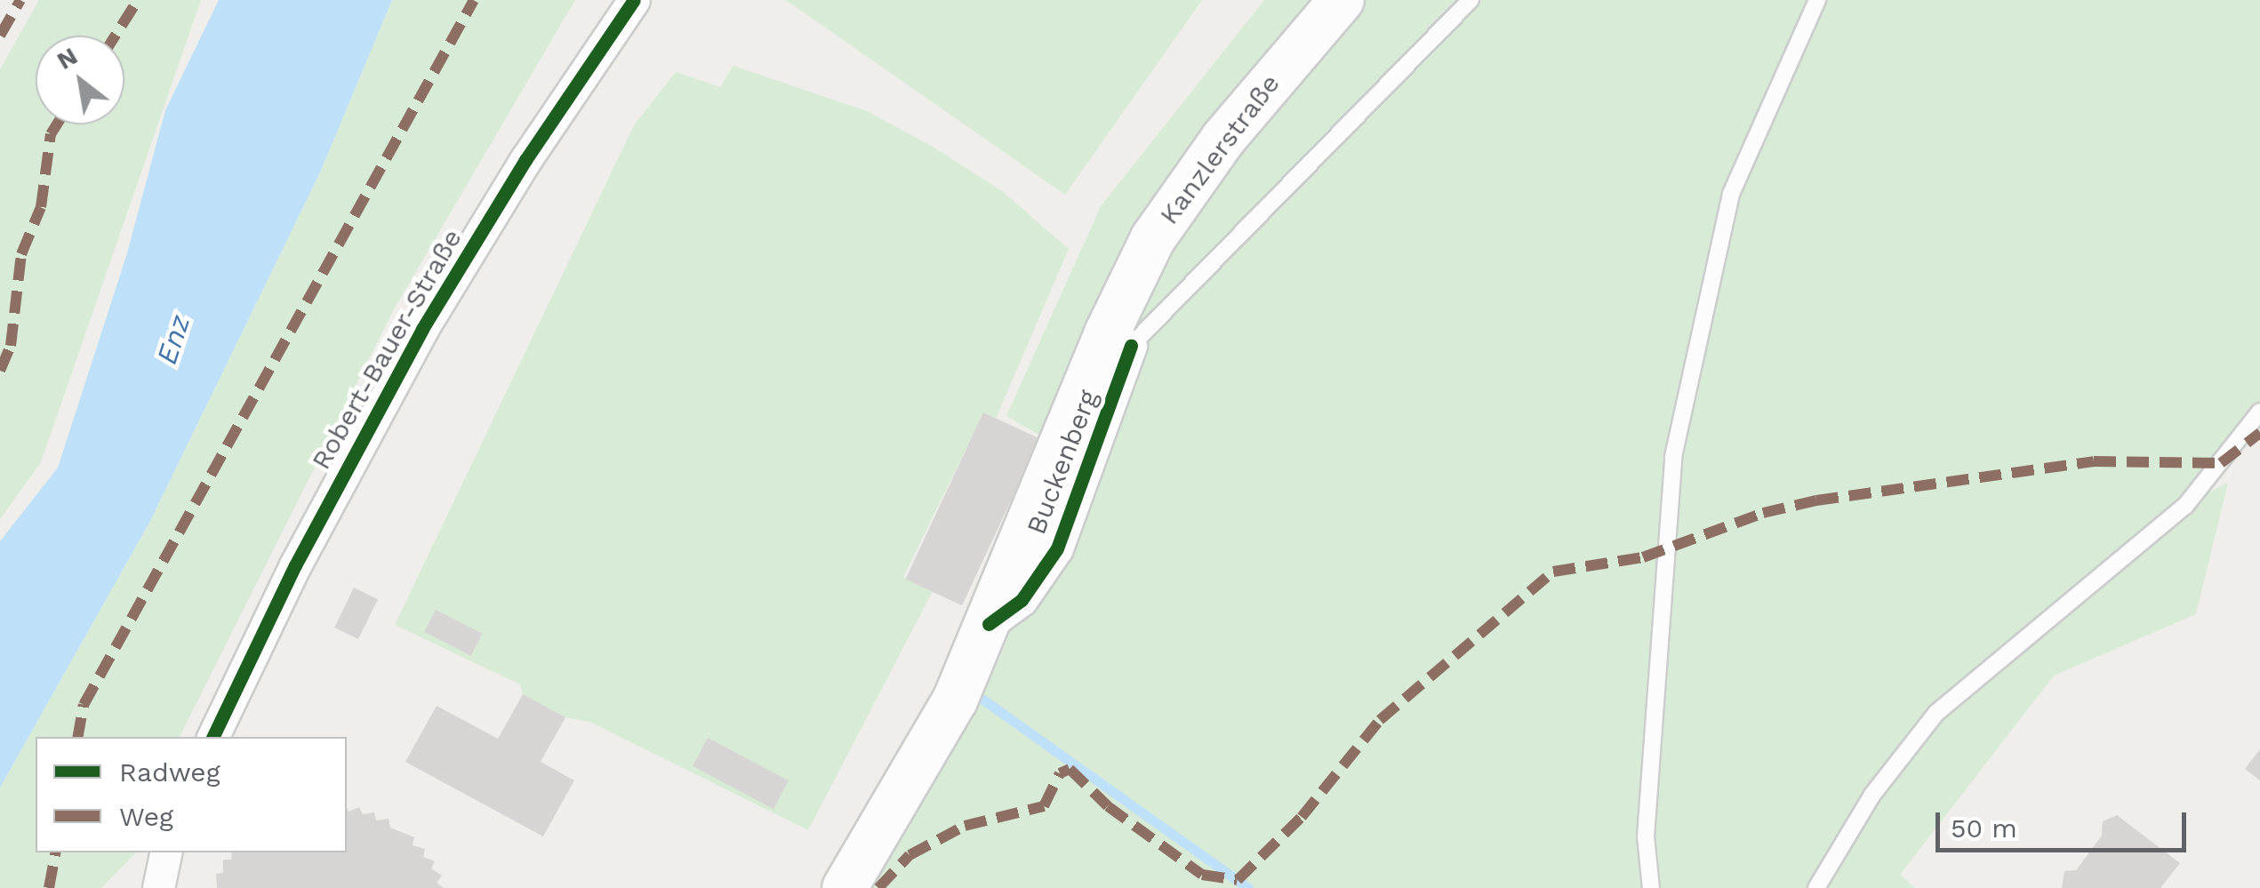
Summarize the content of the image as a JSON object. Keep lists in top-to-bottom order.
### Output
{
  "streets": {
    "main road": ["Kanzlerstraße"],
    "street": ["Robert-Bauer-Straße", "Buckenberg"]
  },
  "crossings": [
    ["Kanzlerstraße", "Buckenberg"]
  ],
  "water": ["Enz"],
  "legend": ["Radweg", "Weg"],
  "scale_bar": "50 m",
  "north": "top left"
}
